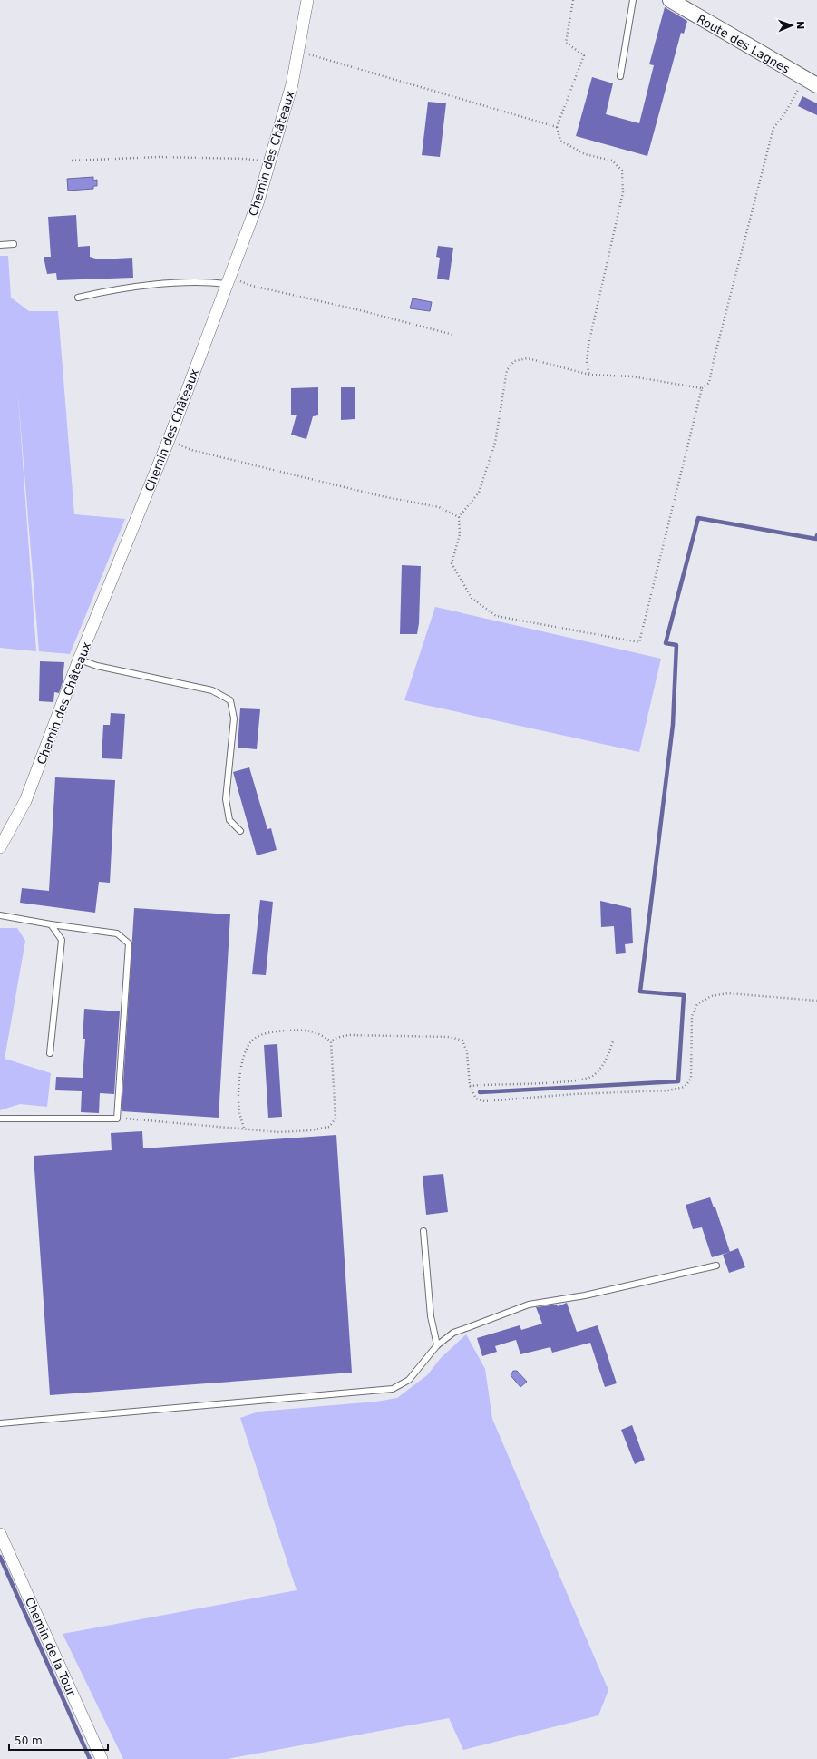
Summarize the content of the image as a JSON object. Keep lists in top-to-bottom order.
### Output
{
  "streets": {
    "street": ["Route des Lagnes", "Chemin des Châteaux", "Chemin de la Tour"]
  },
  "scale_bar": "50 m",
  "north": "right"
}
